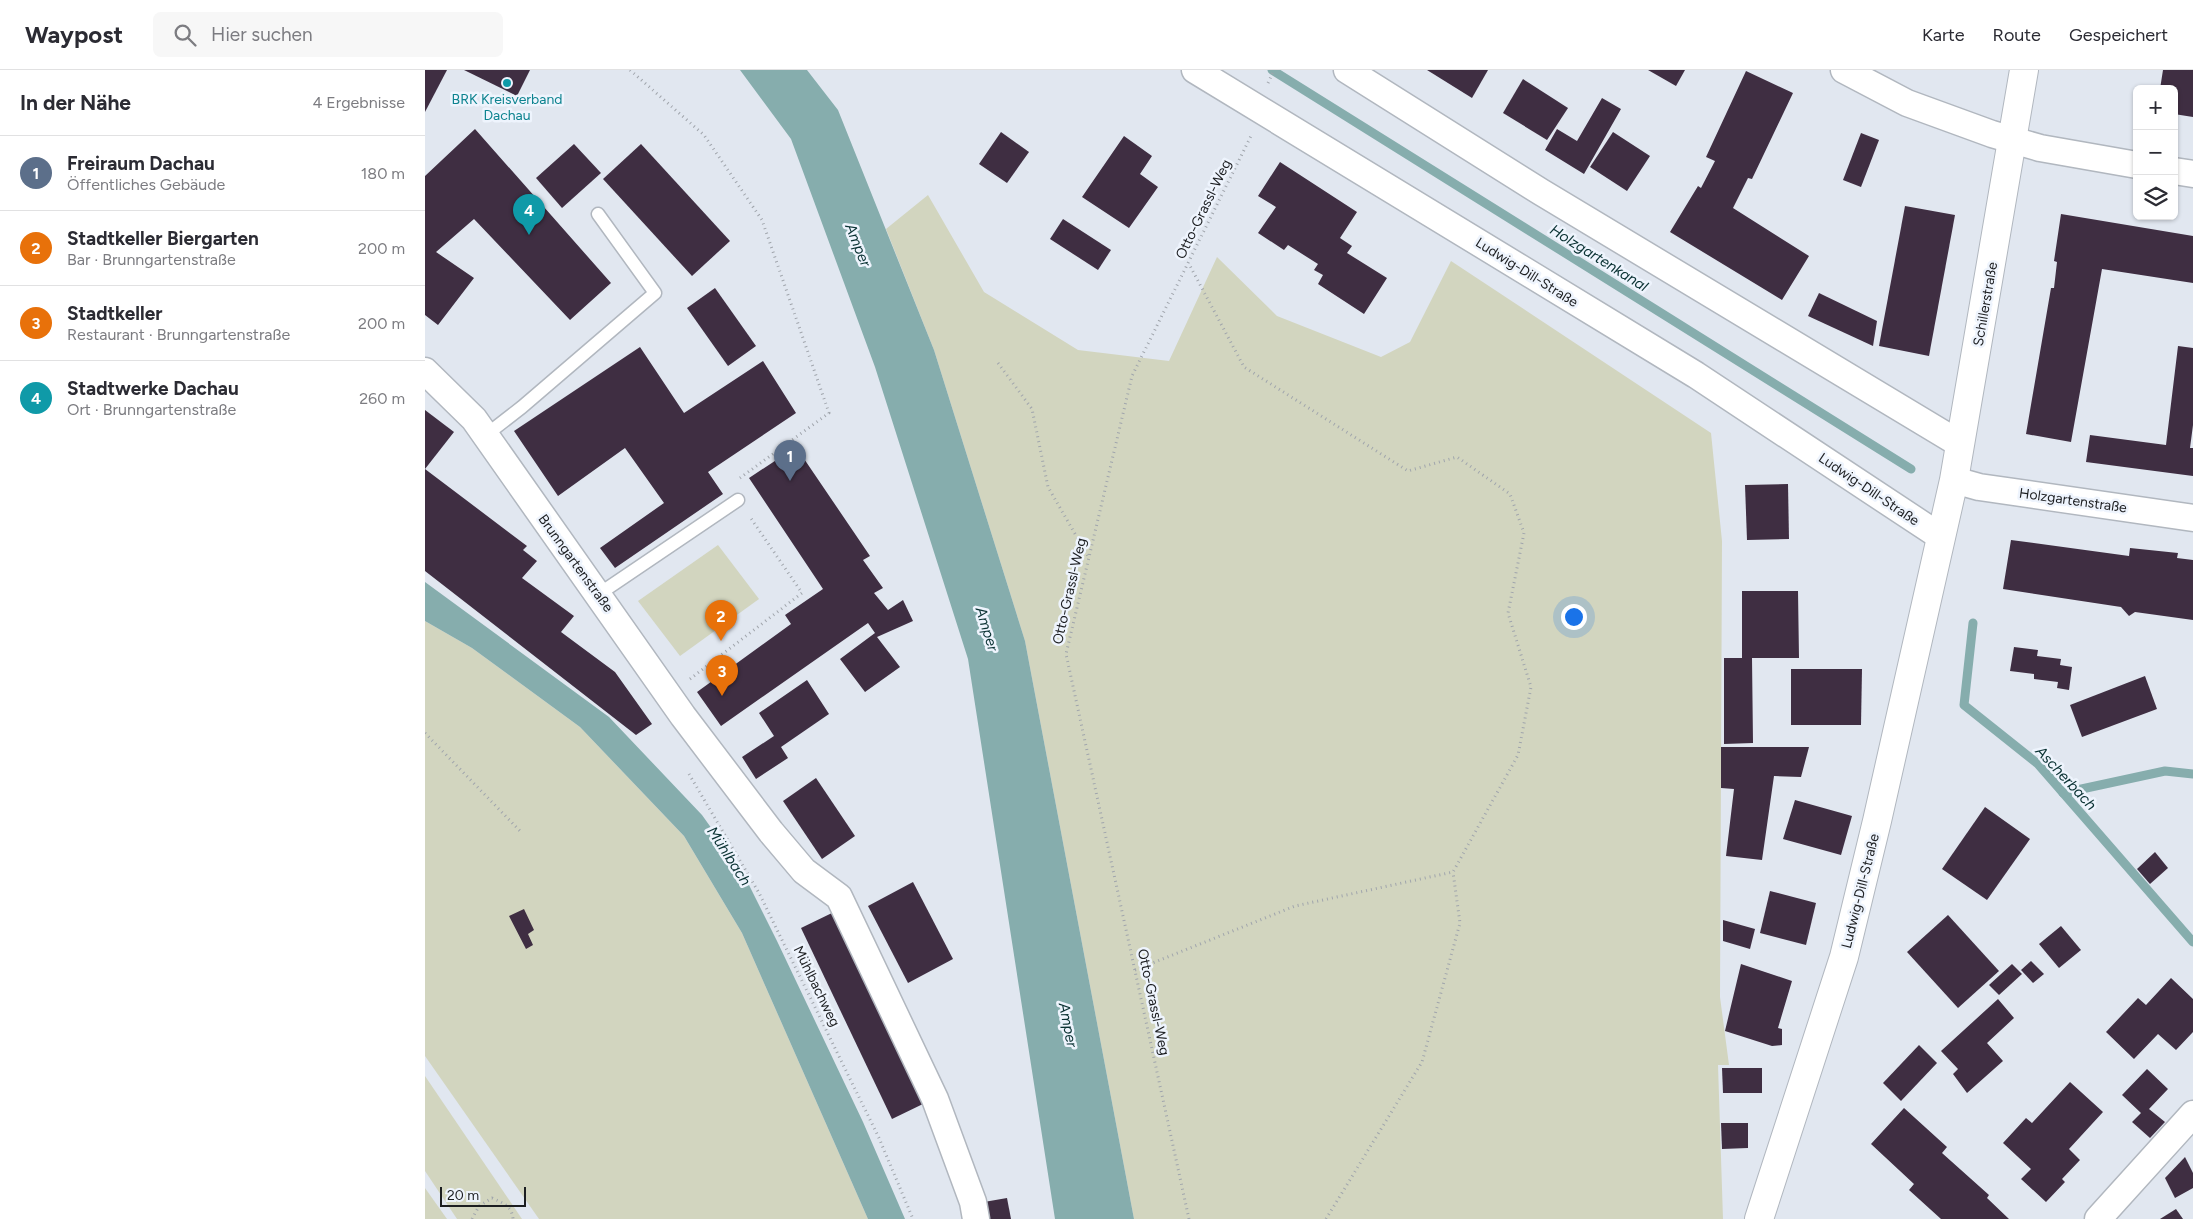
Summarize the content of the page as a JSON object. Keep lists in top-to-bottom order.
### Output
{
  "streets": {
    "street": [
      "Ludwig-Dill-Straße",
      "Schillerstraße",
      "Holzgartenstraße",
      "Brunngartenstraße"
    ],
    "path": ["Otto-Grassl-Weg", "Mühlbachweg"]
  },
  "crossings": [
    ["Otto-Grassl-Weg", "Ludwig-Dill-Straße"],
    ["Ludwig-Dill-Straße", "Schillerstraße"],
    ["Schillerstraße", "Holzgartenstraße"]
  ],
  "water": [
    "Amper",
    "Holzgartenkanal",
    "Ascherbach",
    "Mühlbach"
  ],
  "places": ["BRK Kreisverband Dachau"],
  "scale_bar": "20 m",
  "page": {
    "header": "Waypost",
    "search": "Hier suchen",
    "nav": ["Karte", "Route", "Gespeichert"],
    "heading": ["In der Nähe", "4 Ergebnisse"],
    "map_buttons": ["+", "−"],
    "list": [
      {
        "mark": "1",
        "name": "Freiraum Dachau",
        "note": "Öffentliches Gebäude",
        "value": "180 m"
      },
      {
        "mark": "2",
        "name": "Stadtkeller Biergarten",
        "note": "Bar · Brunngartenstraße",
        "value": "200 m"
      },
      {
        "mark": "3",
        "name": "Stadtkeller",
        "note": "Restaurant · Brunngartenstraße",
        "value": "200 m"
      },
      {
        "mark": "4",
        "name": "Stadtwerke Dachau",
        "note": "Ort · Brunngartenstraße",
        "value": "260 m"
      }
    ],
    "pins": [
      "4",
      "1",
      "2",
      "3"
    ],
    "scale": "20 m"
  }
}
